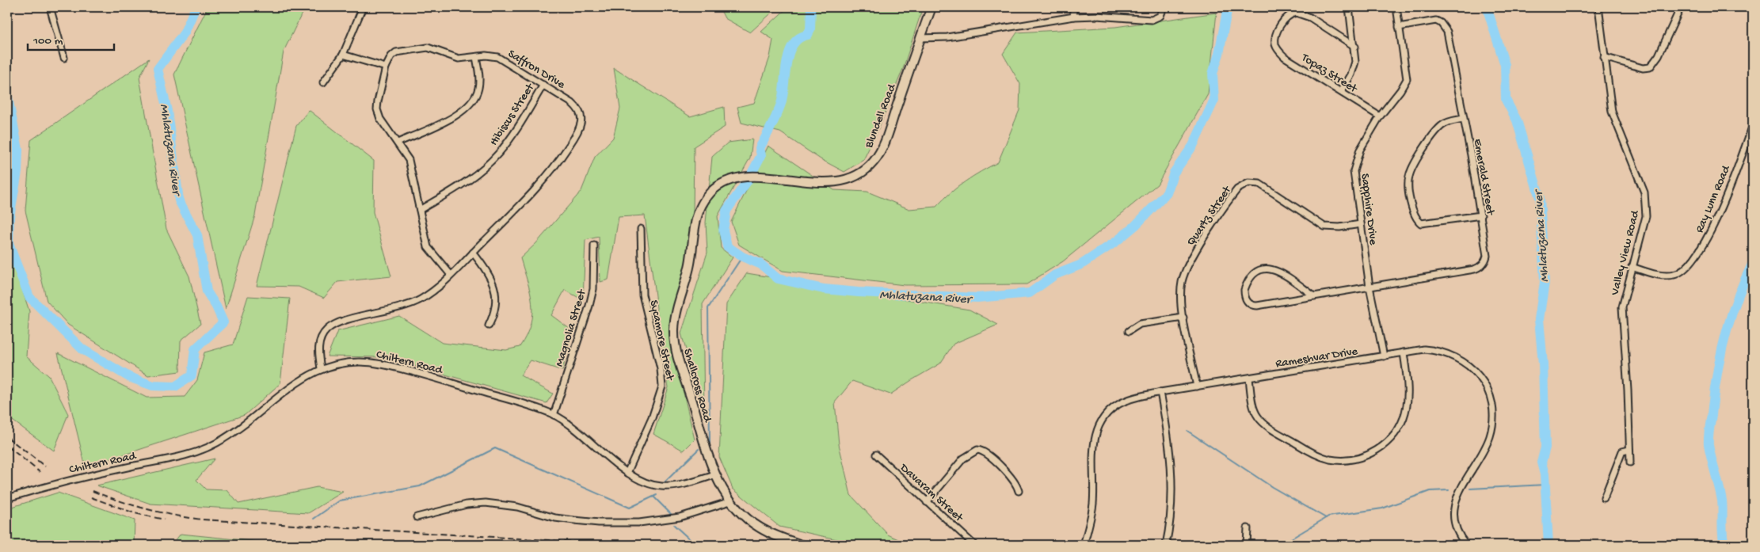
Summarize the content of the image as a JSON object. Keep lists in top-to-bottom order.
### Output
{
  "streets": {
    "street": [
      "Saffron Drive",
      "Topaz Street",
      "Hibiscus Street",
      "Blundell Road",
      "Emerald Street",
      "Ray Lunn Road",
      "Sapphire Drive",
      "Quartz Street",
      "Valley View Road",
      "Magnolia Street",
      "Sycamore Street",
      "Rameshvar Drive",
      "Chiltern Road",
      "Shallcross Road",
      "Davaram Street"
    ]
  },
  "crossings": [
    ["Saffron Drive", "Hibiscus Street"],
    ["Saffron Drive", "Chiltern Road"],
    ["Topaz Street", "Sapphire Drive"],
    ["Blundell Road", "Shallcross Road"],
    ["Emerald Street", "Sapphire Drive"],
    ["Ray Lunn Road", "Valley View Road"],
    ["Sapphire Drive", "Quartz Street"],
    ["Sapphire Drive", "Rameshvar Drive"],
    ["Quartz Street", "Rameshvar Drive"],
    ["Magnolia Street", "Chiltern Road"],
    ["Sycamore Street", "Chiltern Road"],
    ["Chiltern Road", "Shallcross Road"]
  ],
  "water": ["Mhlatuzana River"],
  "scale_bar": "100 m"
}
